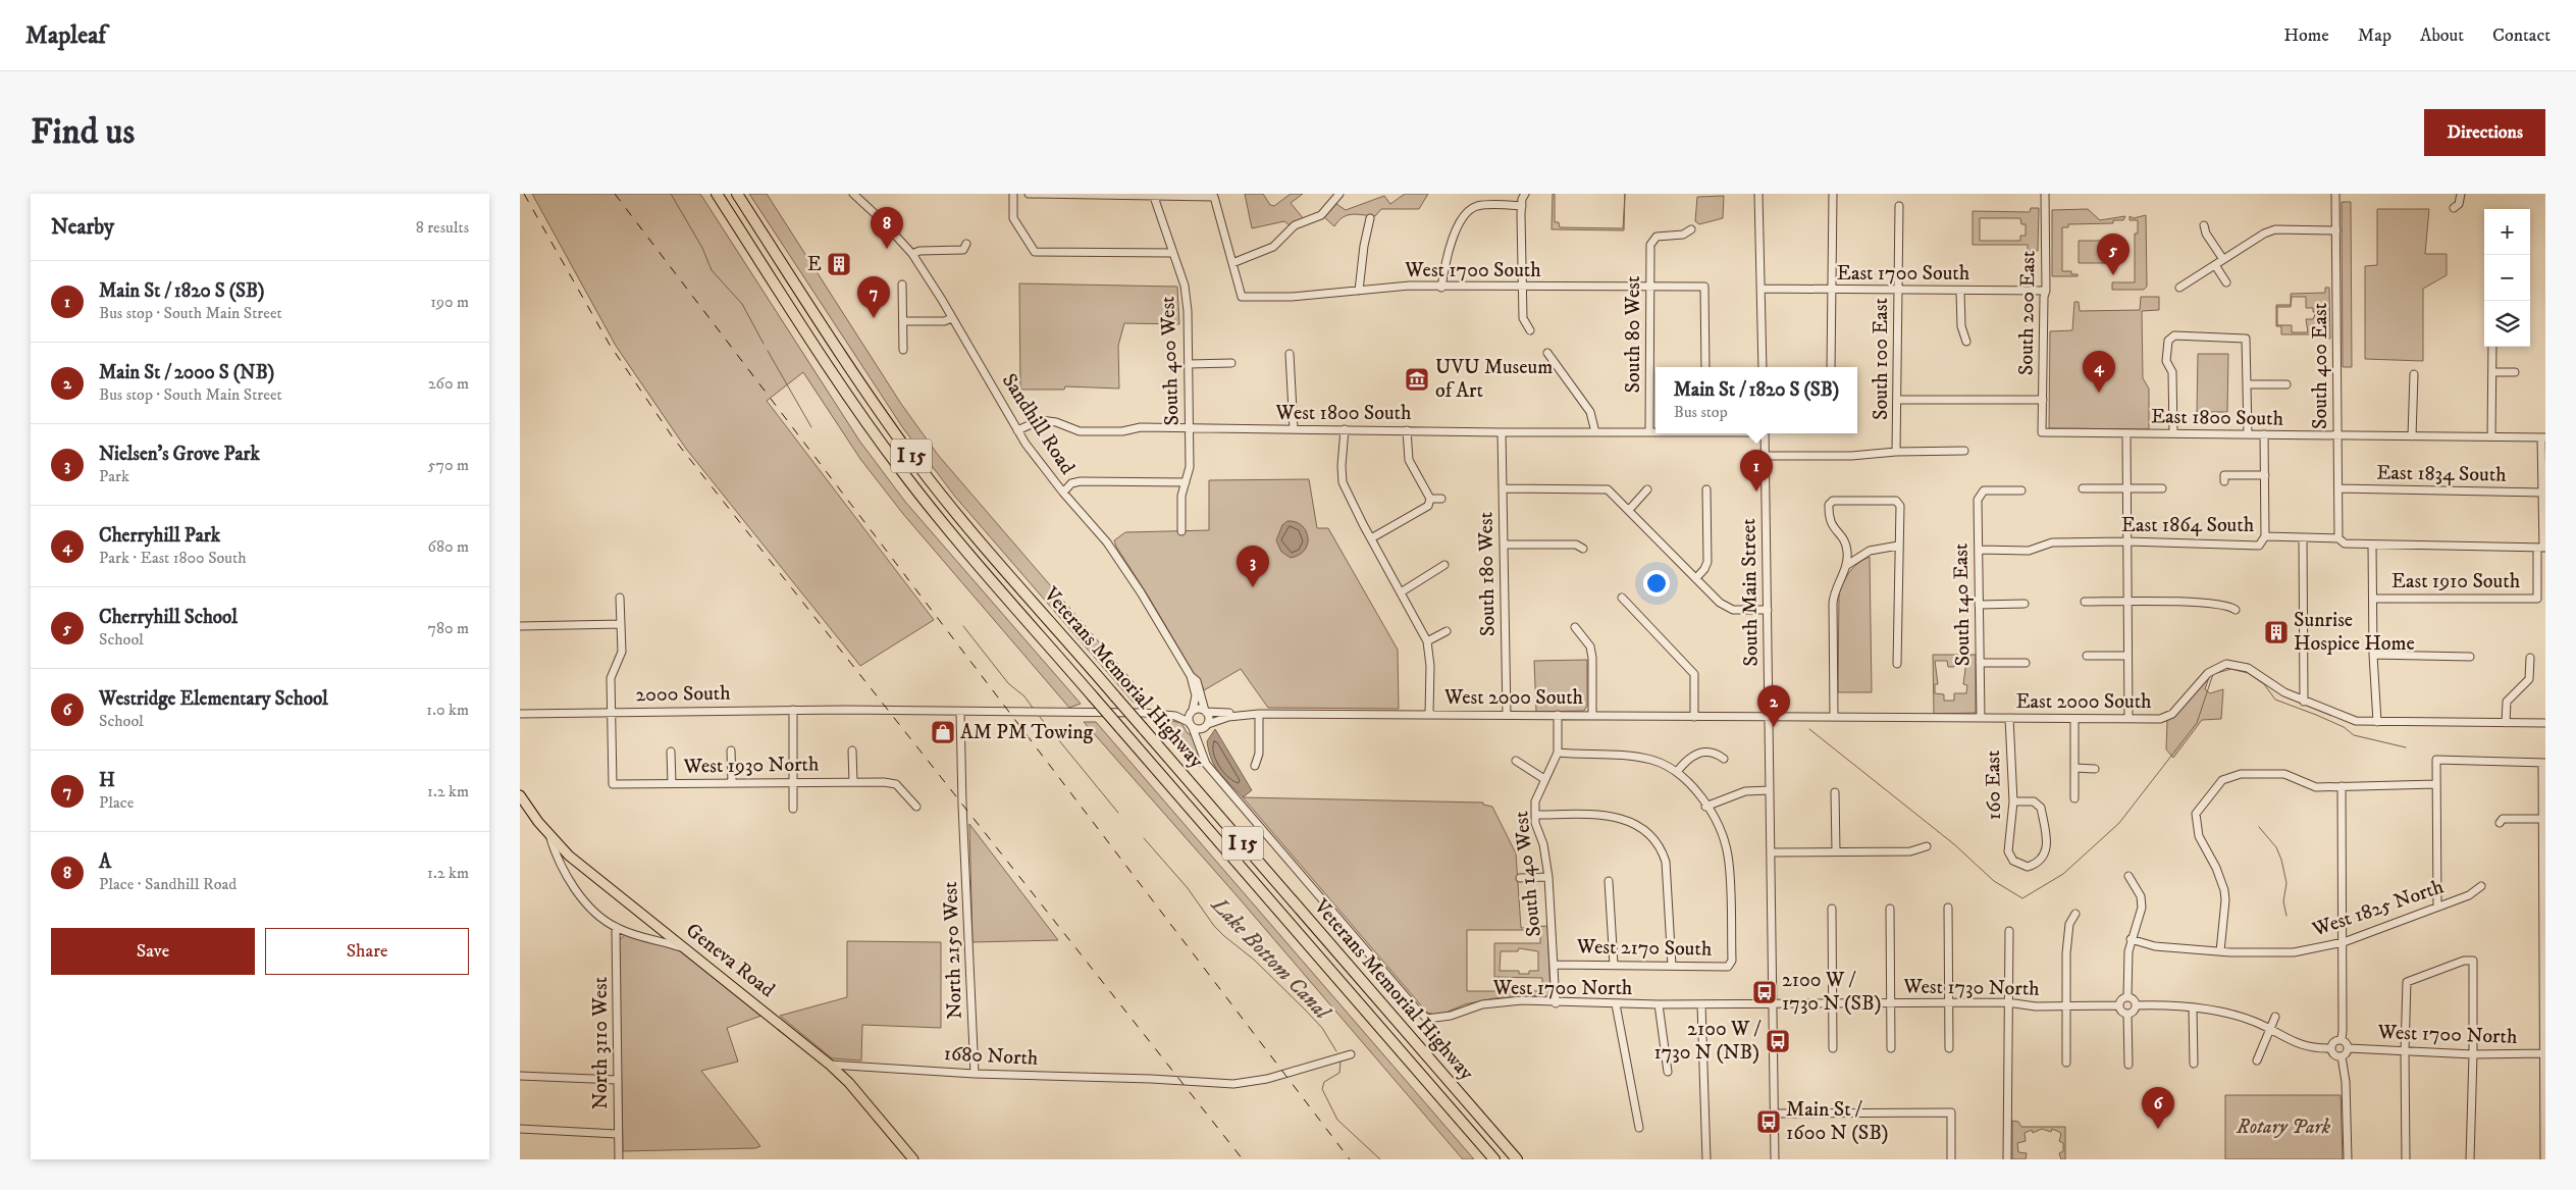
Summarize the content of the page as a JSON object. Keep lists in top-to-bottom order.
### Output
{
  "streets": {
    "highway": ["I 15", "Veterans Memorial Highway"],
    "main road": ["Geneva Road"],
    "street": [
      "West 1700 South",
      "East 1700 South",
      "South 200 East",
      "South 80 West",
      "South 100 East",
      "South 400 West",
      "South 400 East",
      "West 1800 South",
      "East 1800 South",
      "Sandhill Road",
      "East 1834 South",
      "East 1864 South",
      "South 180 West",
      "East 1910 South",
      "South Main Street",
      "South 140 East",
      "2000 South",
      "West 2000 South",
      "East 2000 South",
      "West 1930 North",
      "160 East",
      "South 140 West",
      "West 1825 North",
      "West 2170 South",
      "North 2150 West",
      "West 1700 North",
      "West 1730 North",
      "North 3110 West",
      "1680 North"
    ]
  },
  "crossings": [
    ["West 1700 South", "South 80 West"],
    ["East 1700 South", "South 200 East"],
    ["East 1700 South", "South 100 East"],
    ["South 200 East", "East 1800 South"],
    ["South 80 West", "West 1800 South"],
    ["South 400 West", "West 1800 South"],
    ["South 400 East", "East 1800 South"],
    ["South 400 East", "East 1834 South"],
    ["South 400 East", "East 1864 South"],
    ["West 1800 South", "Sandhill Road"],
    ["West 1800 South", "South 180 West"],
    ["Sandhill Road", "West 2000 South"],
    ["East 1864 South", "East 1910 South"],
    ["East 1864 South", "South 140 East"],
    ["South 180 West", "West 2000 South"],
    ["South Main Street", "West 2000 South"],
    ["South Main Street", "East 2000 South"],
    ["South Main Street", "West 1730 North"],
    ["South 140 East", "East 2000 South"],
    ["2000 South", "West 1930 North"],
    ["2000 South", "North 2150 West"],
    ["West 2000 South", "East 2000 South"],
    ["West 2000 South", "South 140 West"],
    ["East 2000 South", "160 East"],
    ["South 140 West", "West 2170 South"],
    ["South 140 West", "West 1700 North"],
    ["North 2150 West", "1680 North"],
    ["Geneva Road", "1680 North"],
    ["West 1700 North", "West 1730 North"]
  ],
  "water": ["Lake Bottom Canal"],
  "parks": ["Rotary Park"],
  "places": {
    "building": ["E", "Sunrise Hospice Home"],
    "museum": ["UVU Museum of Art"],
    "shop": ["AM PM Towing"],
    "bus stop": ["2100 W / 1730 N (SB)", "2100 W / 1730 N (NB)", "Main St / 1600 N (SB)"]
  },
  "page": {
    "header": "Mapleaf",
    "nav": [
      "Home",
      "Map",
      "About",
      "Contact"
    ],
    "buttons": [
      "Directions",
      ["Save", "Share"]
    ],
    "title": "Find us",
    "heading": ["Nearby", "8 results"],
    "pins": [
      "8",
      "5",
      "7",
      "4",
      "1",
      "3",
      "2",
      "6"
    ],
    "map_buttons": ["+", "−"],
    "list": [
      {
        "mark": "1",
        "name": "Main St / 1820 S (SB)",
        "note": "Bus stop · South Main Street",
        "value": "190 m"
      },
      {
        "mark": "2",
        "name": "Main St / 2000 S (NB)",
        "note": "Bus stop · South Main Street",
        "value": "260 m"
      },
      {
        "mark": "3",
        "name": "Nielsen's Grove Park",
        "note": "Park",
        "value": "570 m"
      },
      {
        "mark": "4",
        "name": "Cherryhill Park",
        "note": "Park · East 1800 South",
        "value": "680 m"
      },
      {
        "mark": "5",
        "name": "Cherryhill School",
        "note": "School",
        "value": "780 m"
      },
      {
        "mark": "6",
        "name": "Westridge Elementary School",
        "note": "School",
        "value": "1.0 km"
      },
      {
        "mark": "7",
        "name": "H",
        "note": "Place",
        "value": "1.2 km"
      },
      {
        "mark": "8",
        "name": "A",
        "note": "Place · Sandhill Road",
        "value": "1.2 km"
      }
    ],
    "popup": ["Main St / 1820 S (SB)", "Bus stop"]
  }
}
